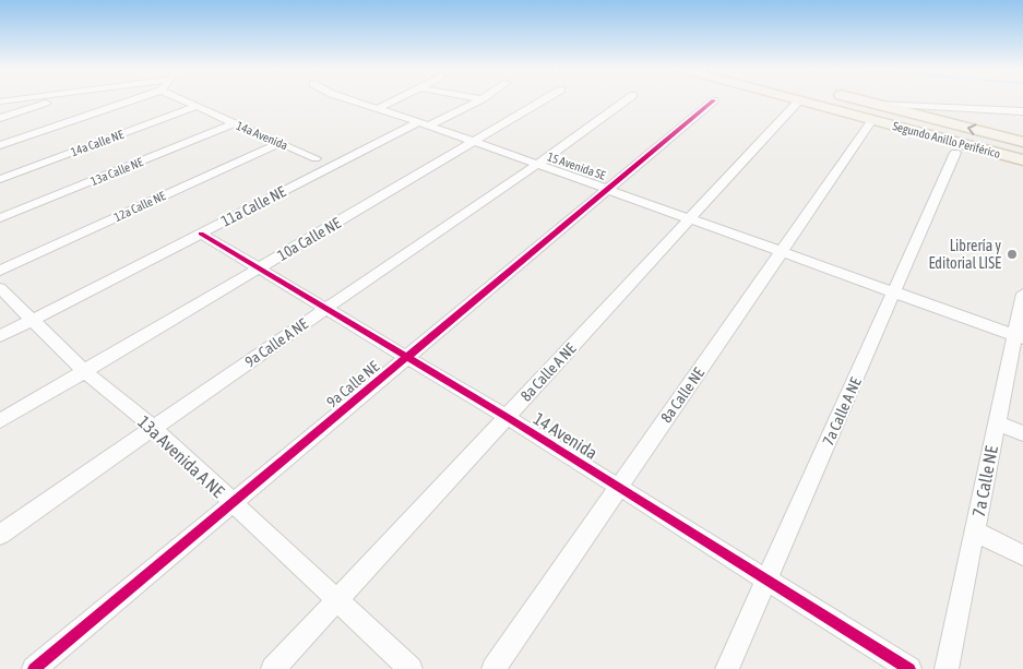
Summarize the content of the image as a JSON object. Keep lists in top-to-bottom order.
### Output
{
  "streets": {
    "main road": ["Segundo Anillo Periférico"],
    "street": [
      "14a Avenida",
      "14a Calle NE",
      "15 Avenida SE",
      "13a Calle NE",
      "12a Calle NE",
      "11a Calle NE",
      "10a Calle NE",
      "9a Calle A NE",
      "8a Calle A NE",
      "9a Calle NE",
      "8a Calle NE",
      "7a Calle A NE",
      "14 Avenida",
      "13a Avenida A NE",
      "7a Calle NE"
    ]
  },
  "crossings": [
    ["14a Avenida", "14a Calle NE"],
    ["14a Avenida", "13a Calle NE"],
    ["14a Avenida", "12a Calle NE"],
    ["Segundo Anillo Periférico", "8a Calle A NE"],
    ["Segundo Anillo Periférico", "8a Calle NE"],
    ["15 Avenida SE", "11a Calle NE"],
    ["15 Avenida SE", "10a Calle NE"],
    ["15 Avenida SE", "9a Calle A NE"],
    ["15 Avenida SE", "8a Calle A NE"],
    ["15 Avenida SE", "9a Calle NE"],
    ["15 Avenida SE", "8a Calle NE"],
    ["15 Avenida SE", "7a Calle A NE"],
    ["15 Avenida SE", "7a Calle NE"],
    ["11a Calle NE", "14 Avenida"],
    ["11a Calle NE", "13a Avenida A NE"],
    ["10a Calle NE", "14 Avenida"],
    ["10a Calle NE", "13a Avenida A NE"],
    ["9a Calle A NE", "14 Avenida"],
    ["9a Calle A NE", "13a Avenida A NE"],
    ["8a Calle A NE", "14 Avenida"],
    ["8a Calle A NE", "13a Avenida A NE"],
    ["9a Calle NE", "14 Avenida"],
    ["9a Calle NE", "13a Avenida A NE"],
    ["8a Calle NE", "14 Avenida"],
    ["7a Calle A NE", "14 Avenida"]
  ],
  "places": ["Librería y Editorial LISE"]
}
